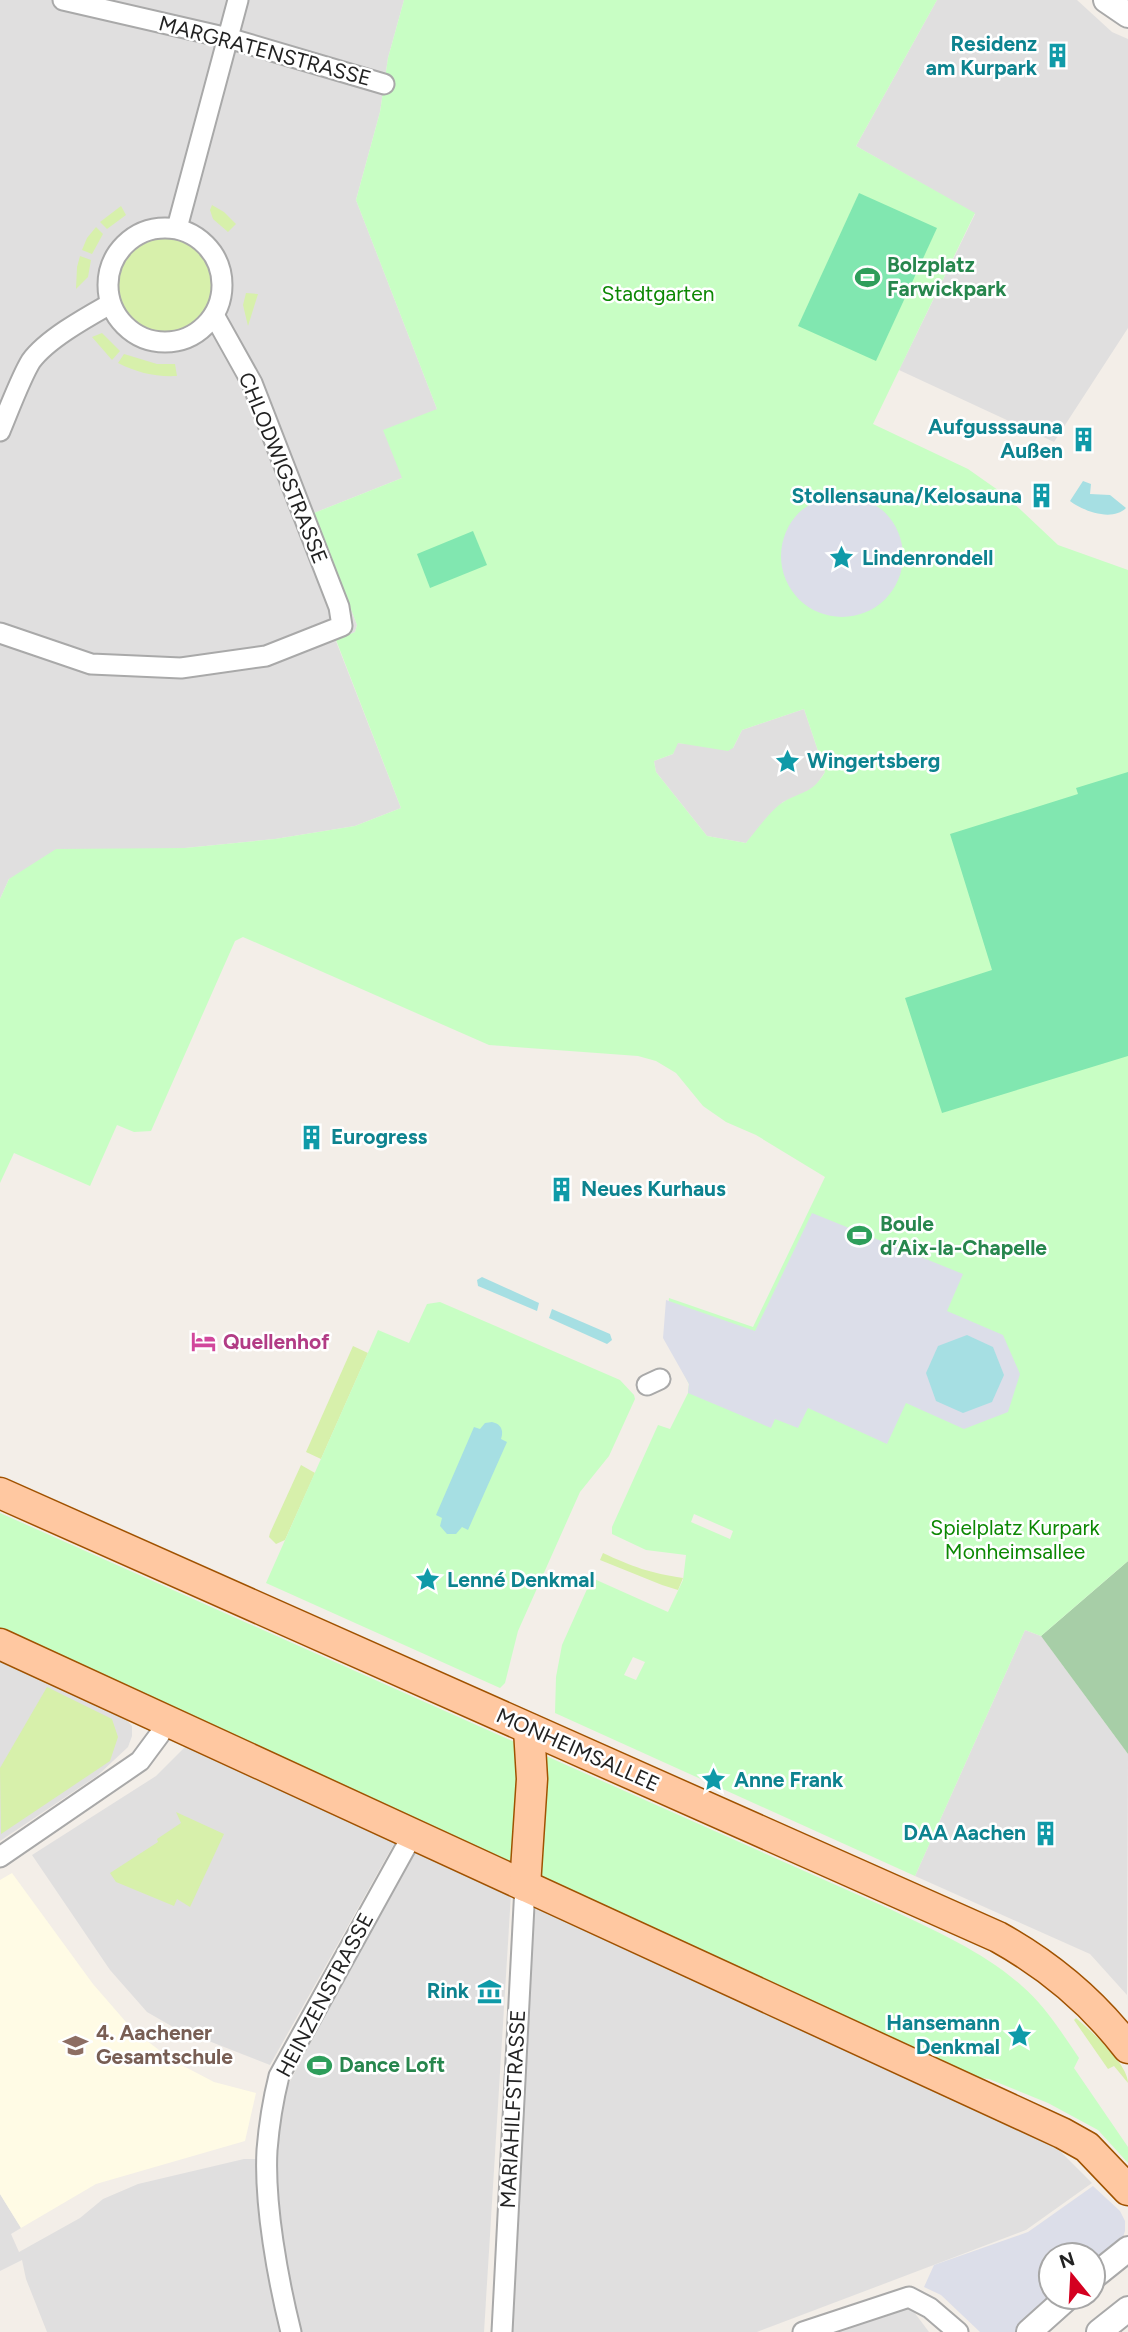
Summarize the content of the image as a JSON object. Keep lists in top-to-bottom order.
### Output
{
  "streets": {
    "main road": ["MONHEIMSALLEE"],
    "street": [
      "MARGRATENSTRASSE",
      "CHLODWIGSTRASSE",
      "HEINZENSTRASSE",
      "MARIAHILFSTRASSE"
    ]
  },
  "parks": ["Stadtgarten", "Spielplatz Kurpark Monheimsallee"],
  "places": {
    "building": [
      "Residenz am Kurpark",
      "Aufgusssauna Außen",
      "Stollensauna/Kelosauna",
      "Eurogress",
      "Neues Kurhaus",
      "DAA Aachen"
    ],
    "sports": ["Bolzplatz Farwickpark", "Boule d’Aix-la-Chapelle", "Dance Loft"],
    "place": [
      "Lindenrondell",
      "Wingertsberg",
      "Lenné Denkmal",
      "Anne Frank",
      "Hansemann Denkmal"
    ],
    "hotel": ["Quellenhof"],
    "museum": ["Rink"],
    "school or university": ["4. Aachener Gesamtschule"]
  },
  "north": "top"
}
